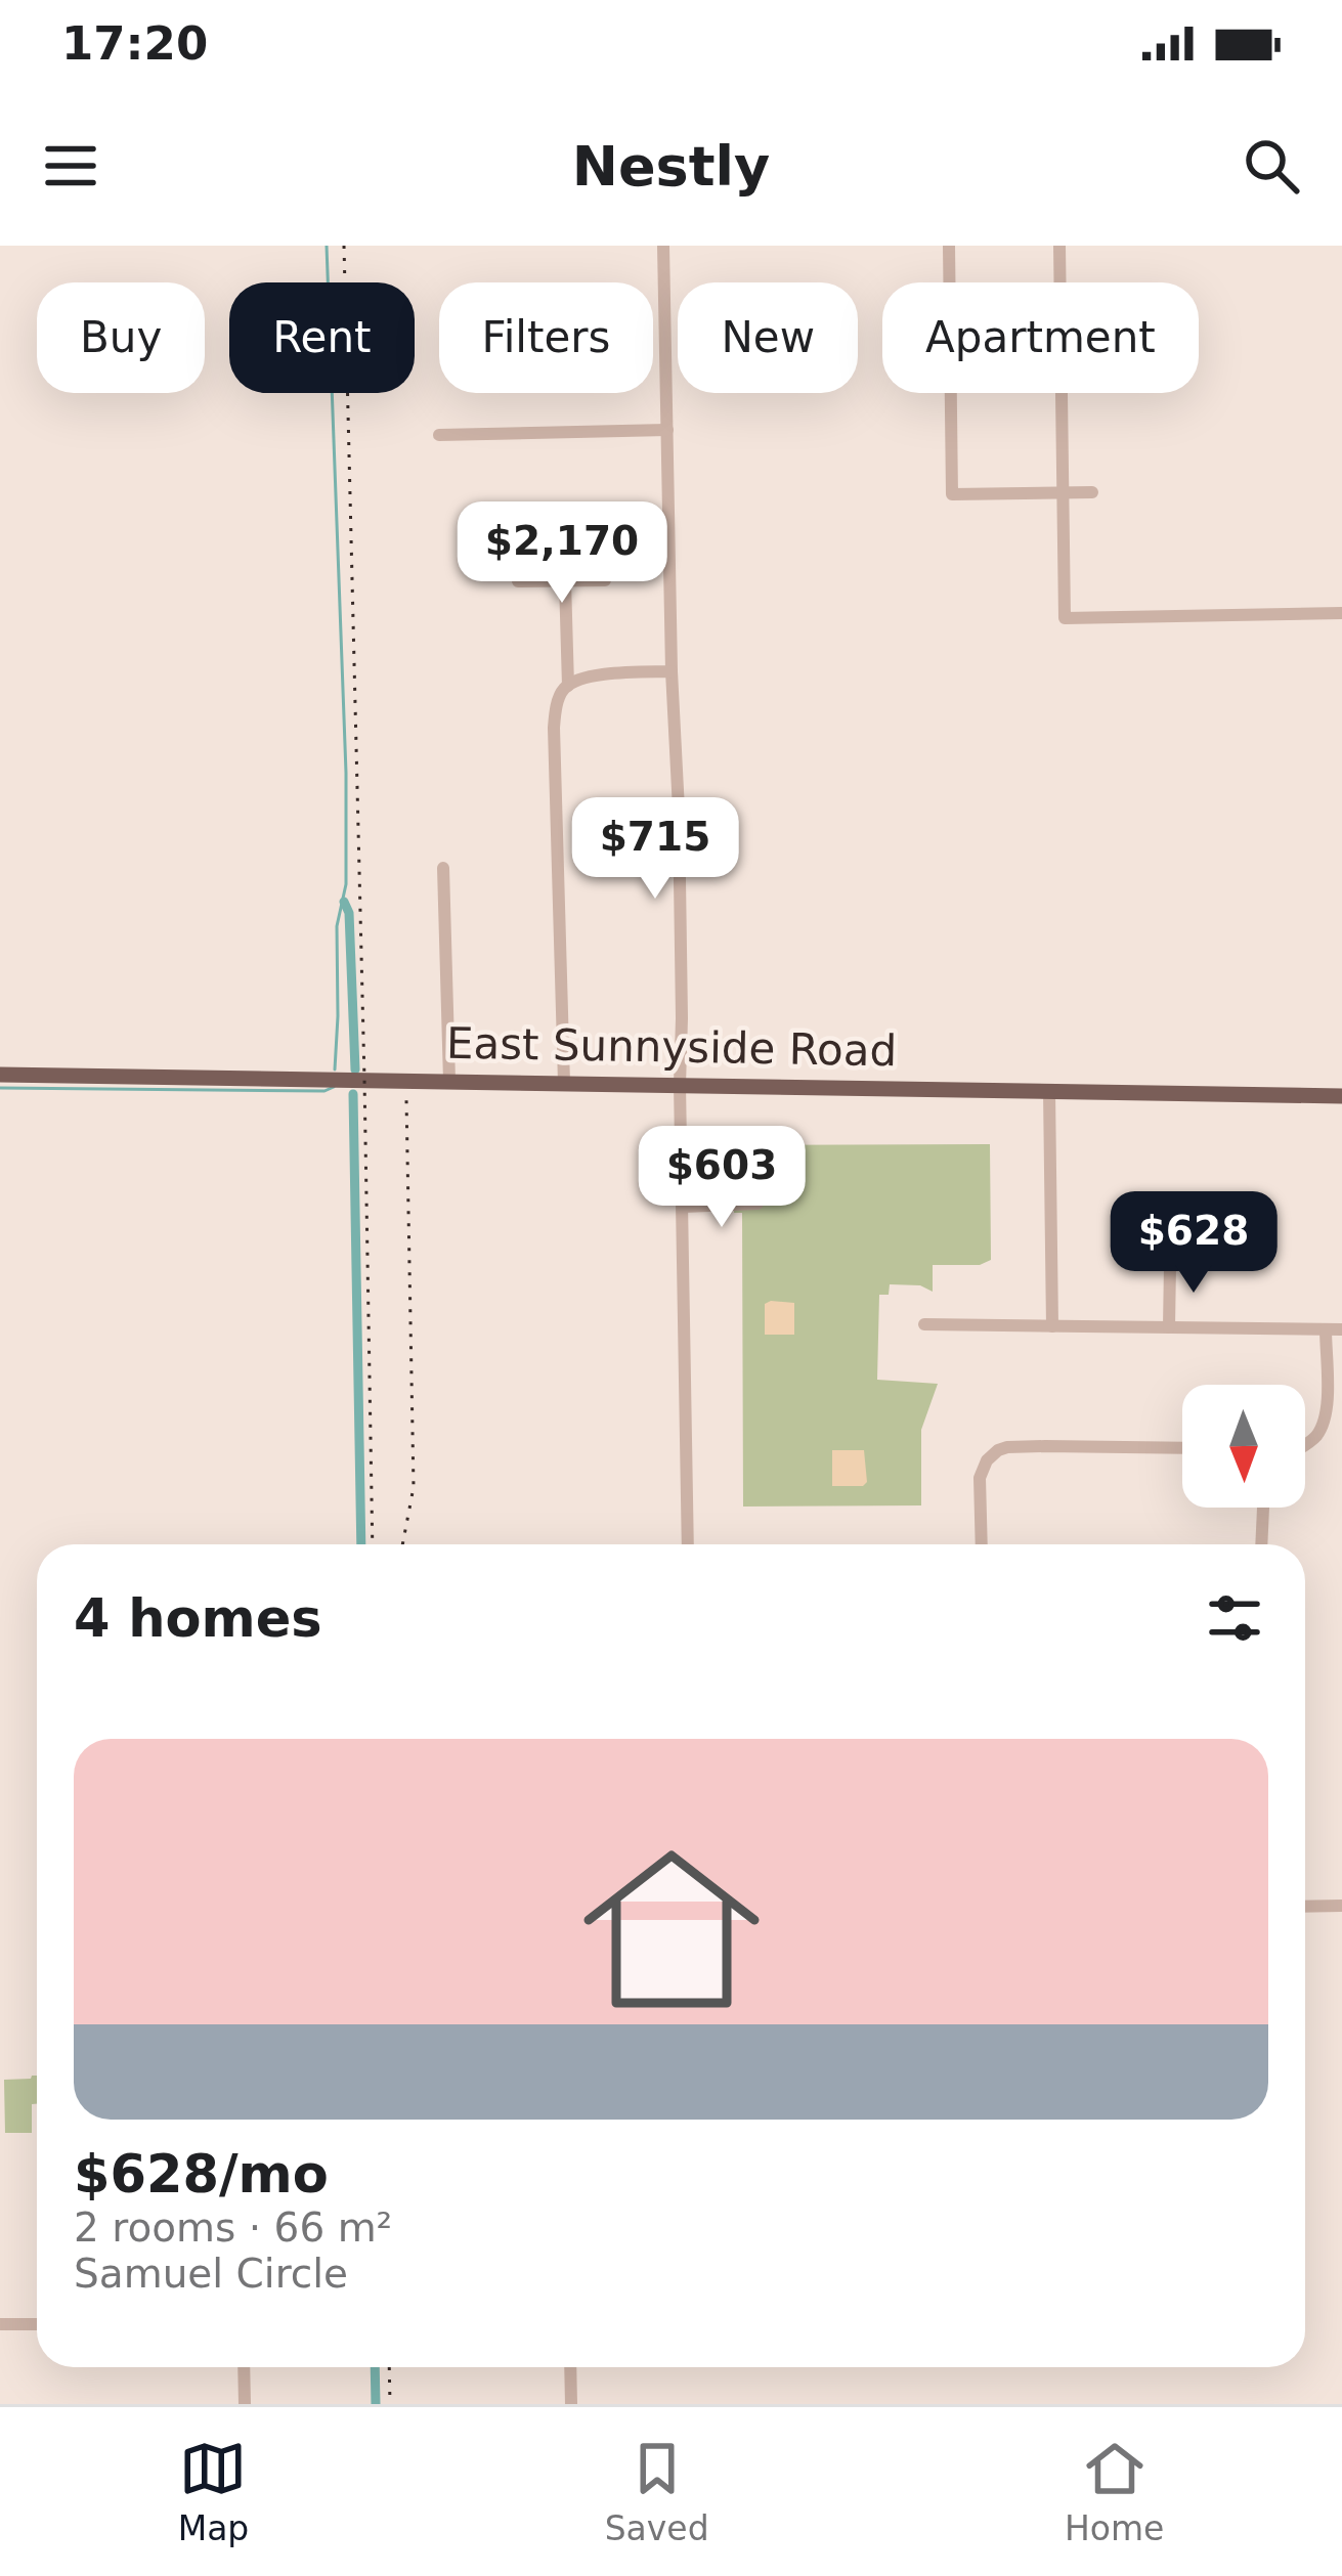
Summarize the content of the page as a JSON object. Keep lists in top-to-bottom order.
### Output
{
  "streets": {
    "main road": ["East Sunnyside Road"]
  },
  "north": "bottom",
  "page": {
    "status": "17:20",
    "header": "Nestly",
    "chip": [
      "Buy",
      "Rent",
      "Filters",
      "New",
      "Apartment"
    ],
    "price": [
      "$2,170",
      "$715",
      "$603",
      "$628"
    ],
    "heading": "4 homes",
    "list": [
      {
        "name": "$628/mo",
        "note": "2 rooms · 66 m² · Samuel Circle"
      }
    ],
    "tabs": ["Map", "Saved", "Home"]
  }
}
